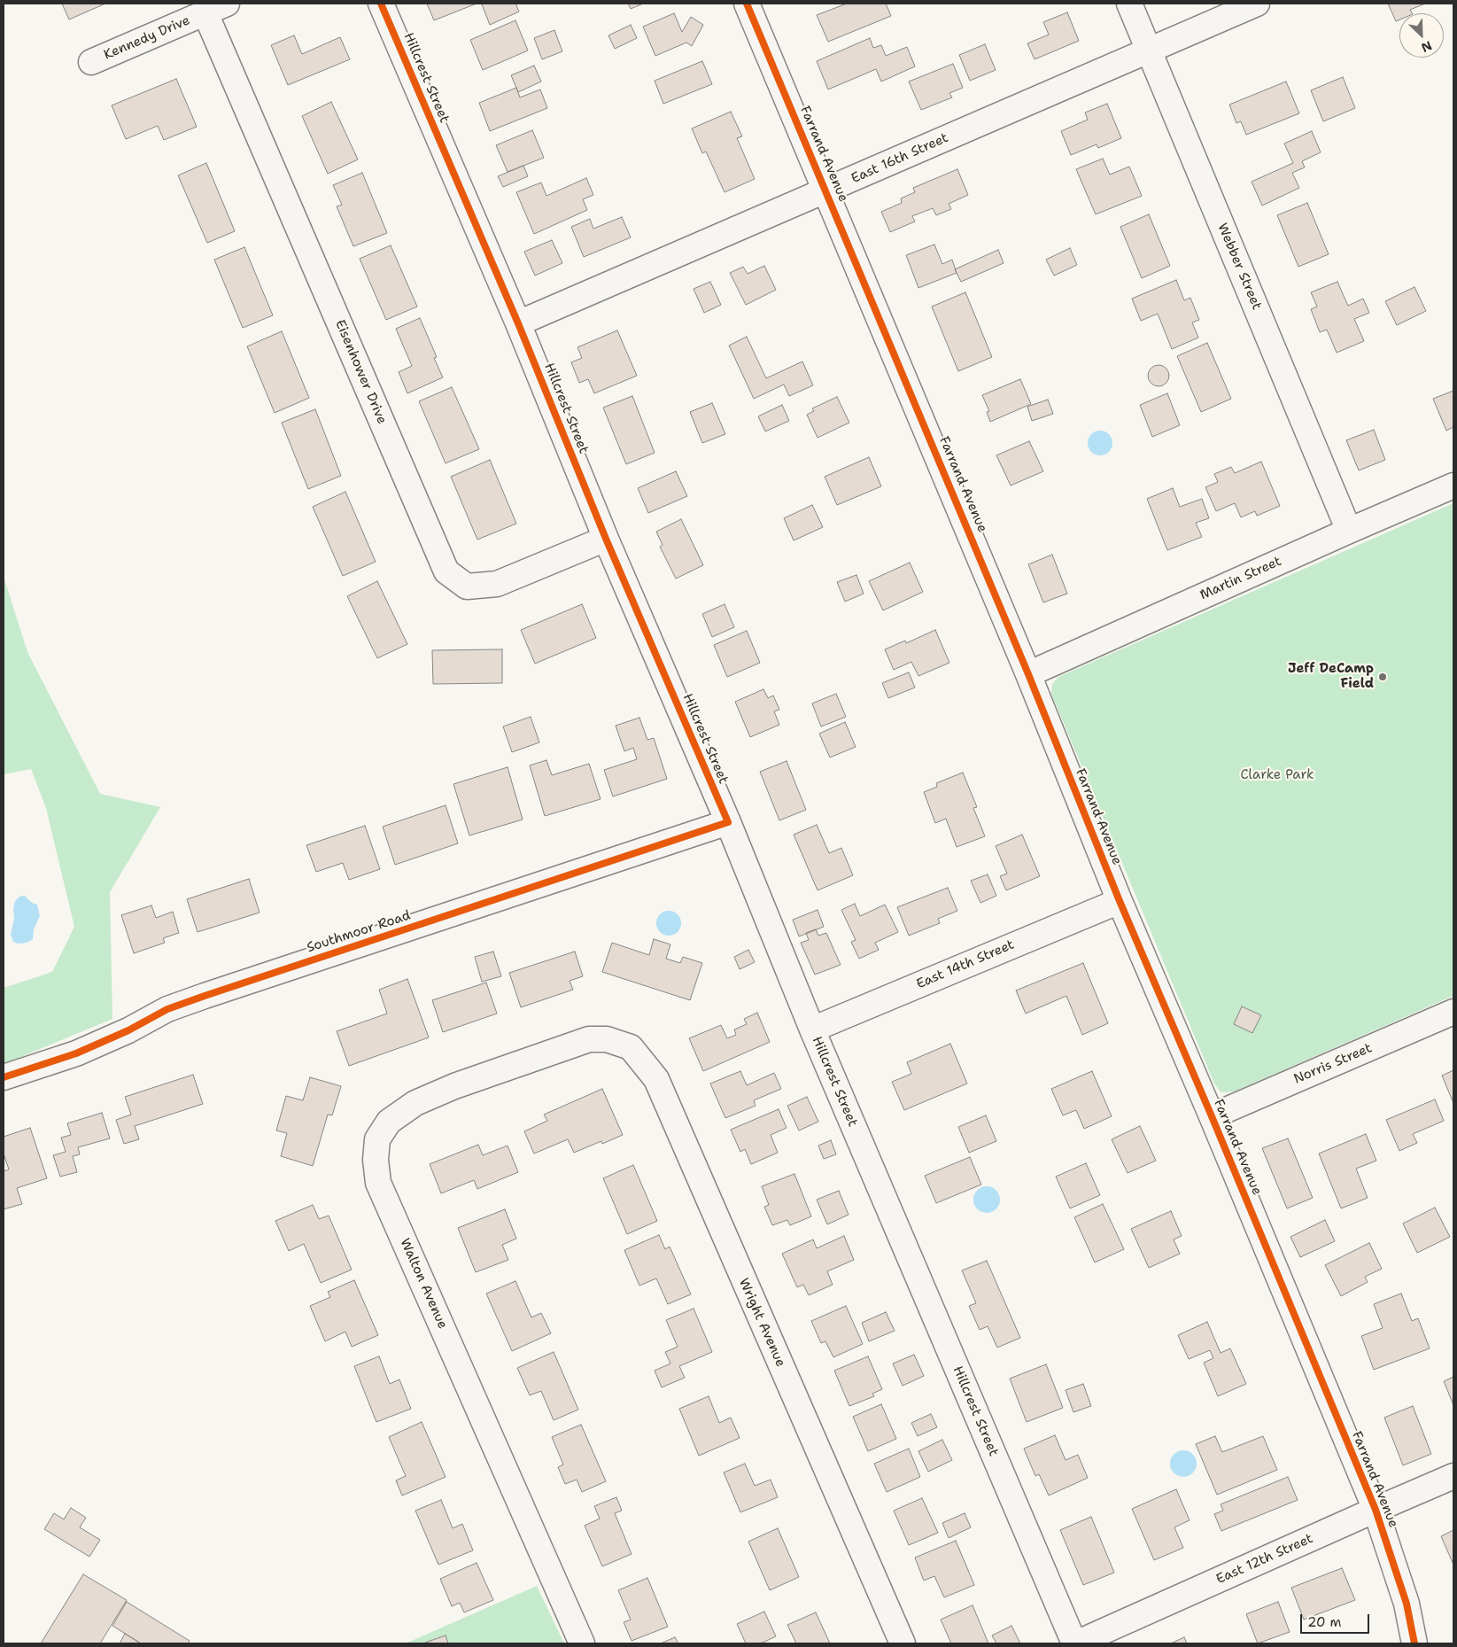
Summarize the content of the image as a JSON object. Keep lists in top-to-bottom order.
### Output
{
  "streets": {
    "street": [
      "Kennedy Drive",
      "Hillcrest Street",
      "Farrand Avenue",
      "East 16th Street",
      "Webber Street",
      "Eisenhower Drive",
      "Martin Street",
      "Southmoor Road",
      "East 14th Street",
      "Norris Street",
      "Walton Avenue",
      "Wright Avenue",
      "East 12th Street"
    ]
  },
  "crossings": [
    ["Kennedy Drive", "Eisenhower Drive"],
    ["Hillcrest Street", "East 16th Street"],
    ["Hillcrest Street", "Eisenhower Drive"],
    ["Hillcrest Street", "Southmoor Road"],
    ["Hillcrest Street", "East 14th Street"],
    ["Hillcrest Street", "East 12th Street"],
    ["Farrand Avenue", "East 16th Street"],
    ["Farrand Avenue", "Martin Street"],
    ["Farrand Avenue", "East 14th Street"],
    ["Farrand Avenue", "Norris Street"],
    ["Farrand Avenue", "East 12th Street"],
    ["East 16th Street", "Webber Street"],
    ["Webber Street", "Martin Street"],
    ["Walton Avenue", "Wright Avenue"]
  ],
  "parks": ["Clarke Park"],
  "places": ["Jeff DeCamp Field"],
  "scale_bar": "20 m",
  "north": "bottom right"
}
